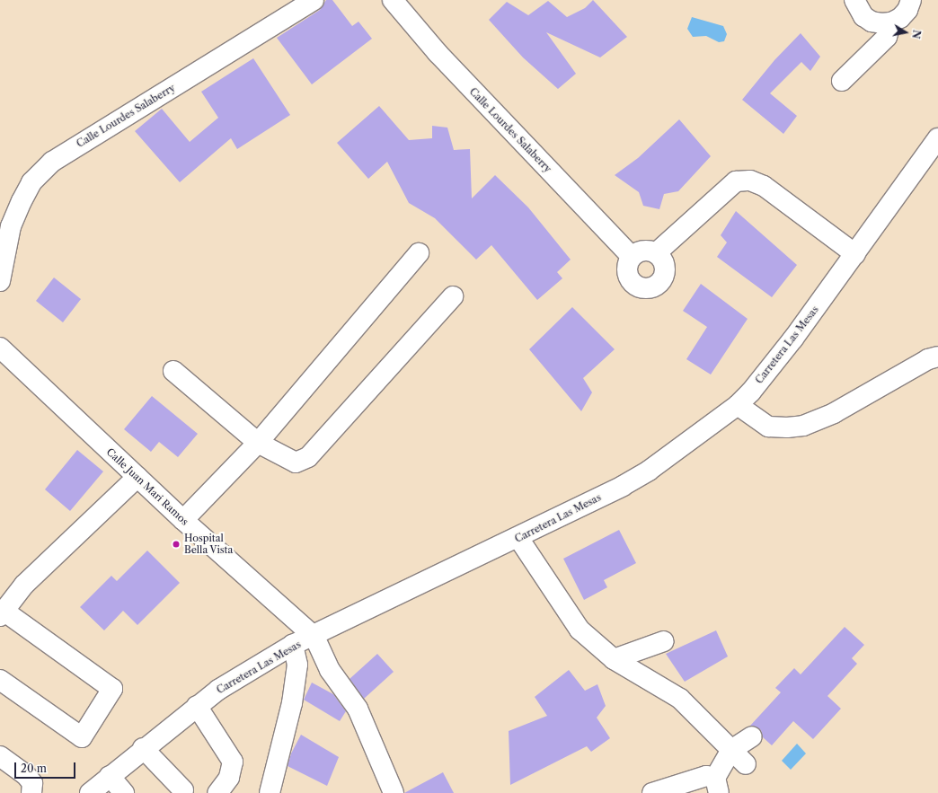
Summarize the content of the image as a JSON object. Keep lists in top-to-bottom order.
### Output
{
  "streets": {
    "street": ["Calle Lourdes Salaberry", "Carretera Las Mesas", "Calle Juan Mari Ramos"]
  },
  "crossings": [
    ["Carretera Las Mesas", "Calle Juan Mari Ramos"]
  ],
  "places": ["Hospital Bella Vista"],
  "scale_bar": "20 m",
  "north": "right"
}
